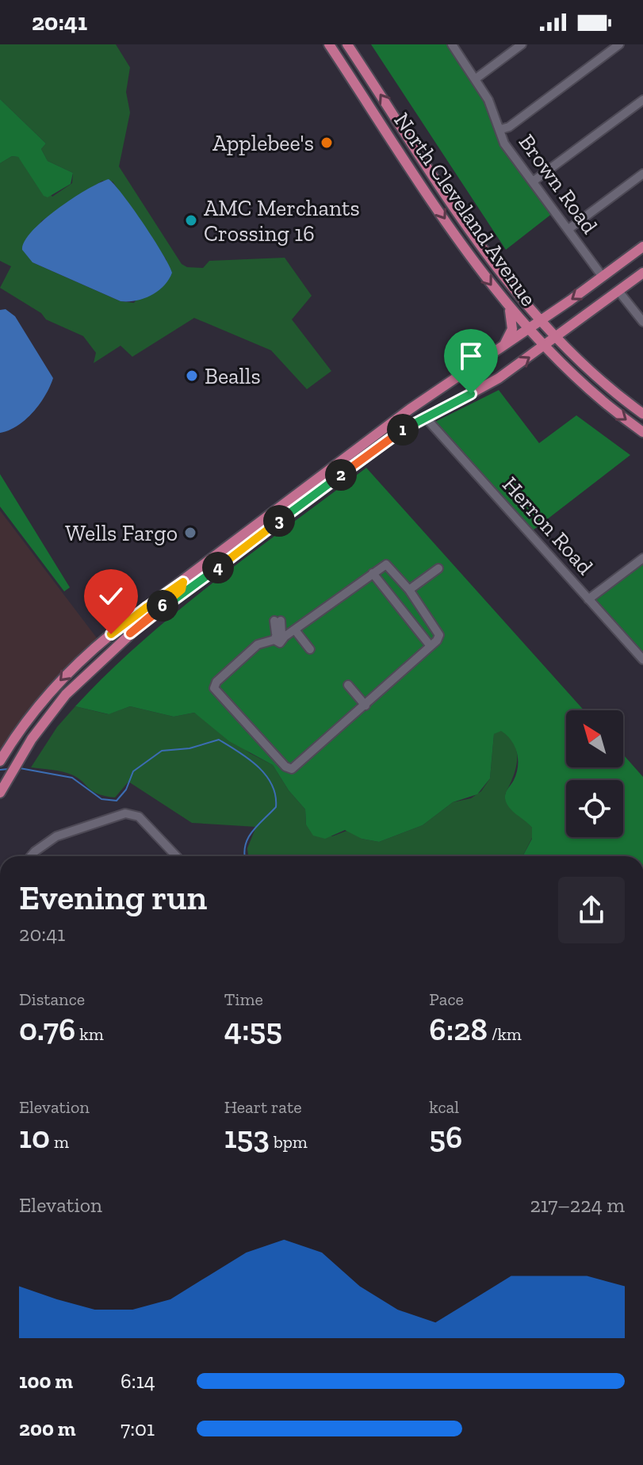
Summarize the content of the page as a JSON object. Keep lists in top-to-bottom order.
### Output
{
  "streets": {
    "main road": ["North Cleveland Avenue"],
    "street": ["Brown Road", "Herron Road"]
  },
  "places": [
    "Applebee's",
    "AMC Merchants Crossing 16",
    "Bealls",
    "Wells Fargo"
  ],
  "north": "top left",
  "page": {
    "status": "20:41",
    "pins": [
      "1",
      "2",
      "3",
      "4",
      "6"
    ],
    "heading": ["Evening run", "20:41"],
    "stats": [
      ["Distance", "0.76 km"],
      ["Time", "4:55"],
      ["Pace", "6:28 /km"],
      ["Elevation", "10 m"],
      ["Heart rate", "153 bpm"],
      ["kcal", "56"]
    ],
    "chart": ["Elevation", "217–224 m"],
    "list": [
      {
        "name": "100 m",
        "note": "6:14"
      },
      {
        "name": "200 m",
        "note": "7:01"
      }
    ]
  }
}
